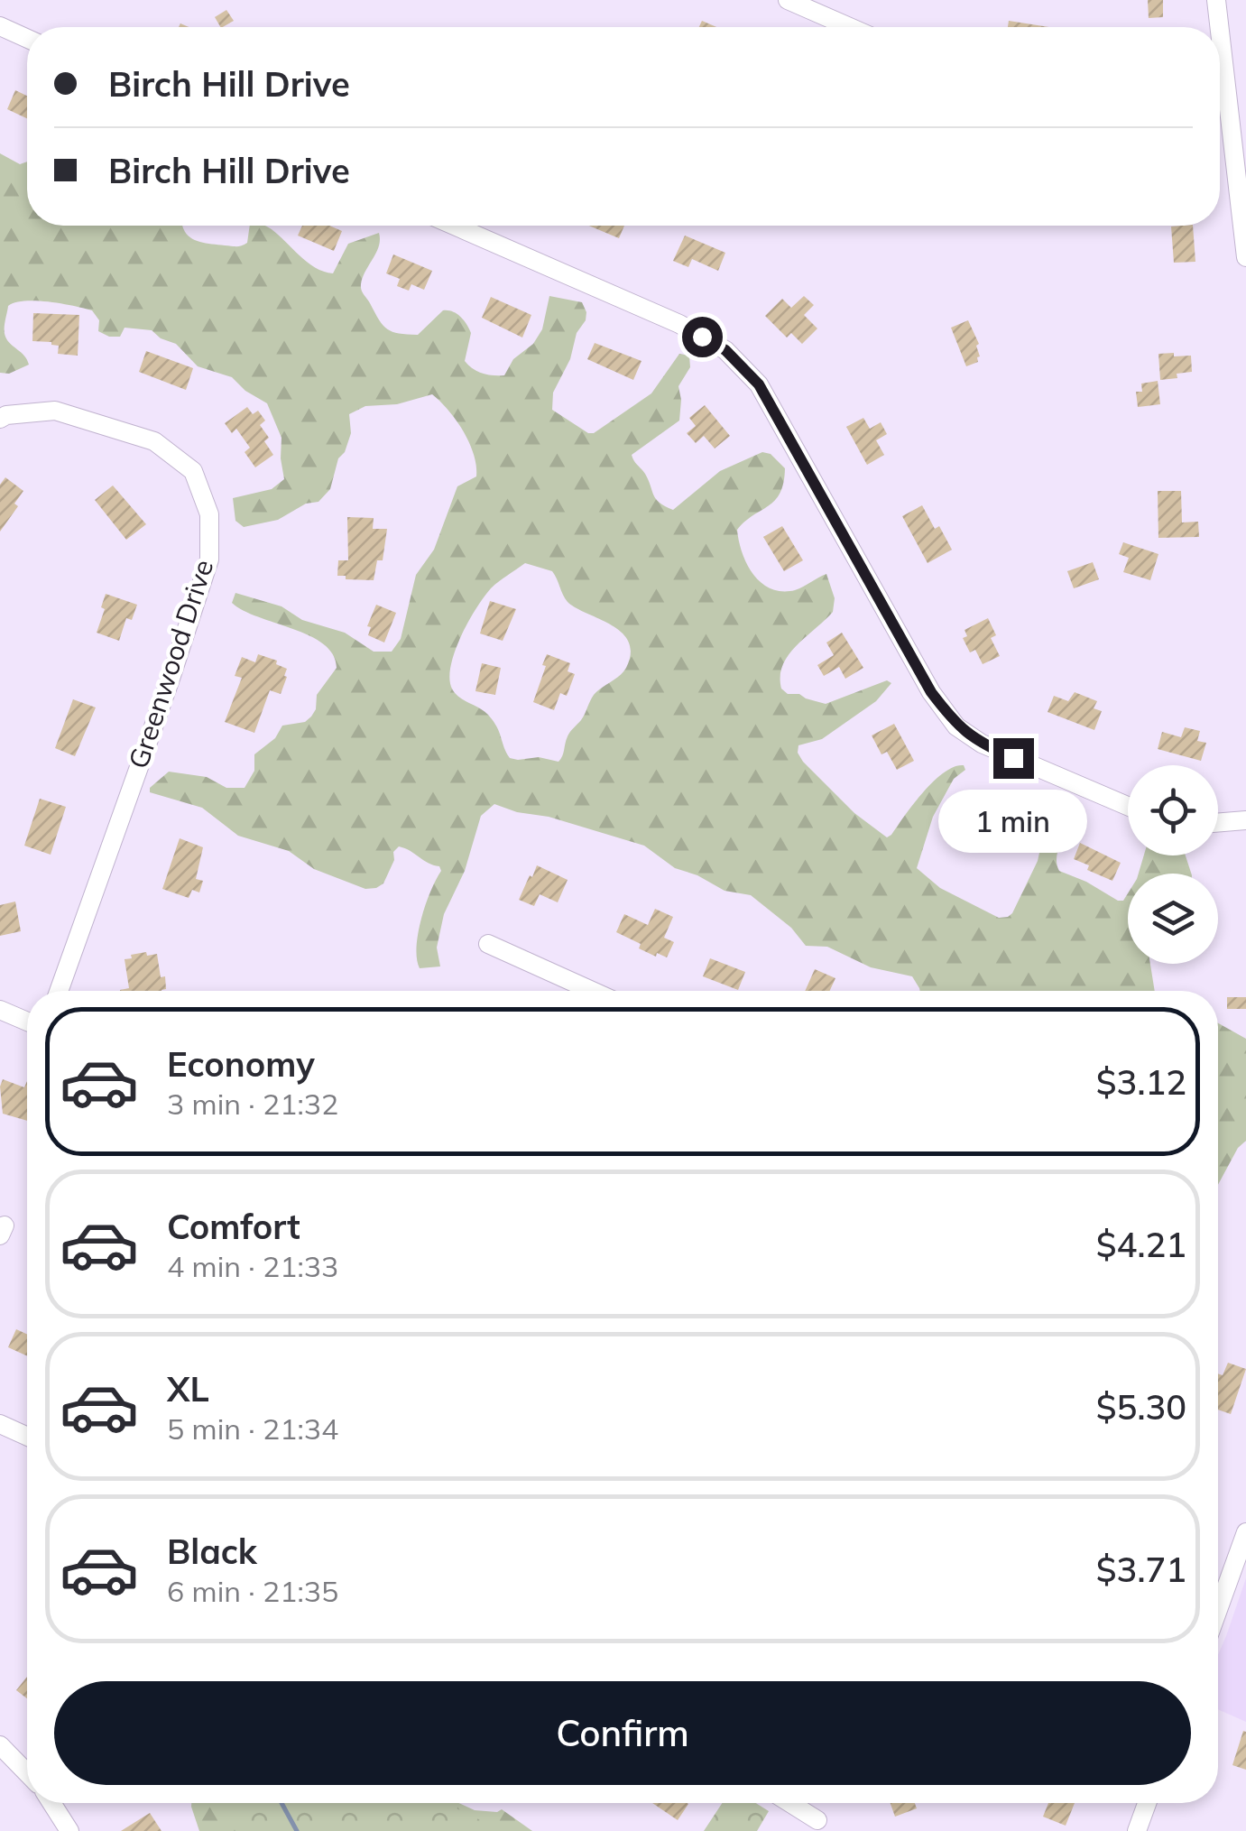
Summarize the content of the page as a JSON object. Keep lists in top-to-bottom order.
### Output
{
  "streets": {
    "street": ["Greenwood Drive"]
  },
  "page": {
    "banner": ["Birch Hill Drive", "Birch Hill Drive"],
    "bubble": "1 min",
    "list": [
      {
        "name": "Economy",
        "note": "3 min · 21:32",
        "value": "$3.12"
      },
      {
        "name": "Comfort",
        "note": "4 min · 21:33",
        "value": "$4.21"
      },
      {
        "name": "XL",
        "note": "5 min · 21:34",
        "value": "$5.30"
      },
      {
        "name": "Black",
        "note": "6 min · 21:35",
        "value": "$3.71"
      }
    ],
    "buttons": "Confirm"
  }
}
